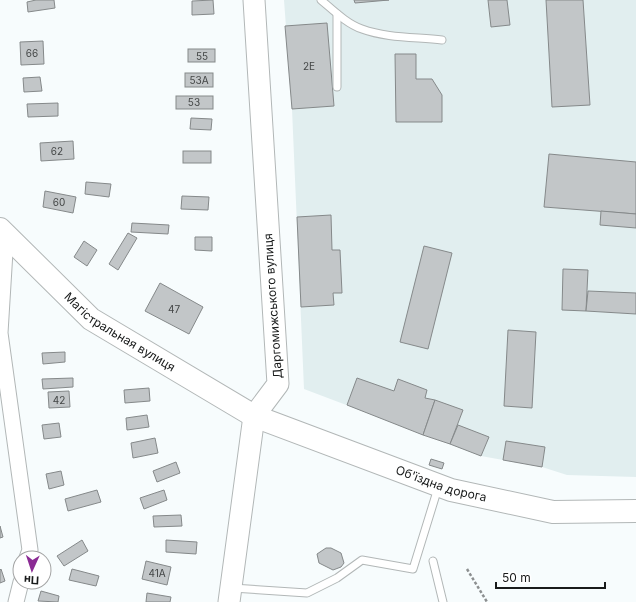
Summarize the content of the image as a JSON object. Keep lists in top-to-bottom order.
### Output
{
  "streets": {
    "main road": ["Магістральная вулиця", "Об'їздна дорога"],
    "street": ["Даргомижського вулиця"]
  },
  "crossings": [
    ["Даргомижського вулиця", "Магістральная вулиця"],
    ["Даргомижського вулиця", "Об'їздна дорога"],
    ["Магістральная вулиця", "Об'їздна дорога"]
  ],
  "house_numbers": [
    "66",
    "55",
    "2Е",
    "53А",
    "53",
    "62",
    "60",
    "47",
    "42",
    "41А"
  ],
  "scale_bar": "50 m",
  "north": "bottom"
}
